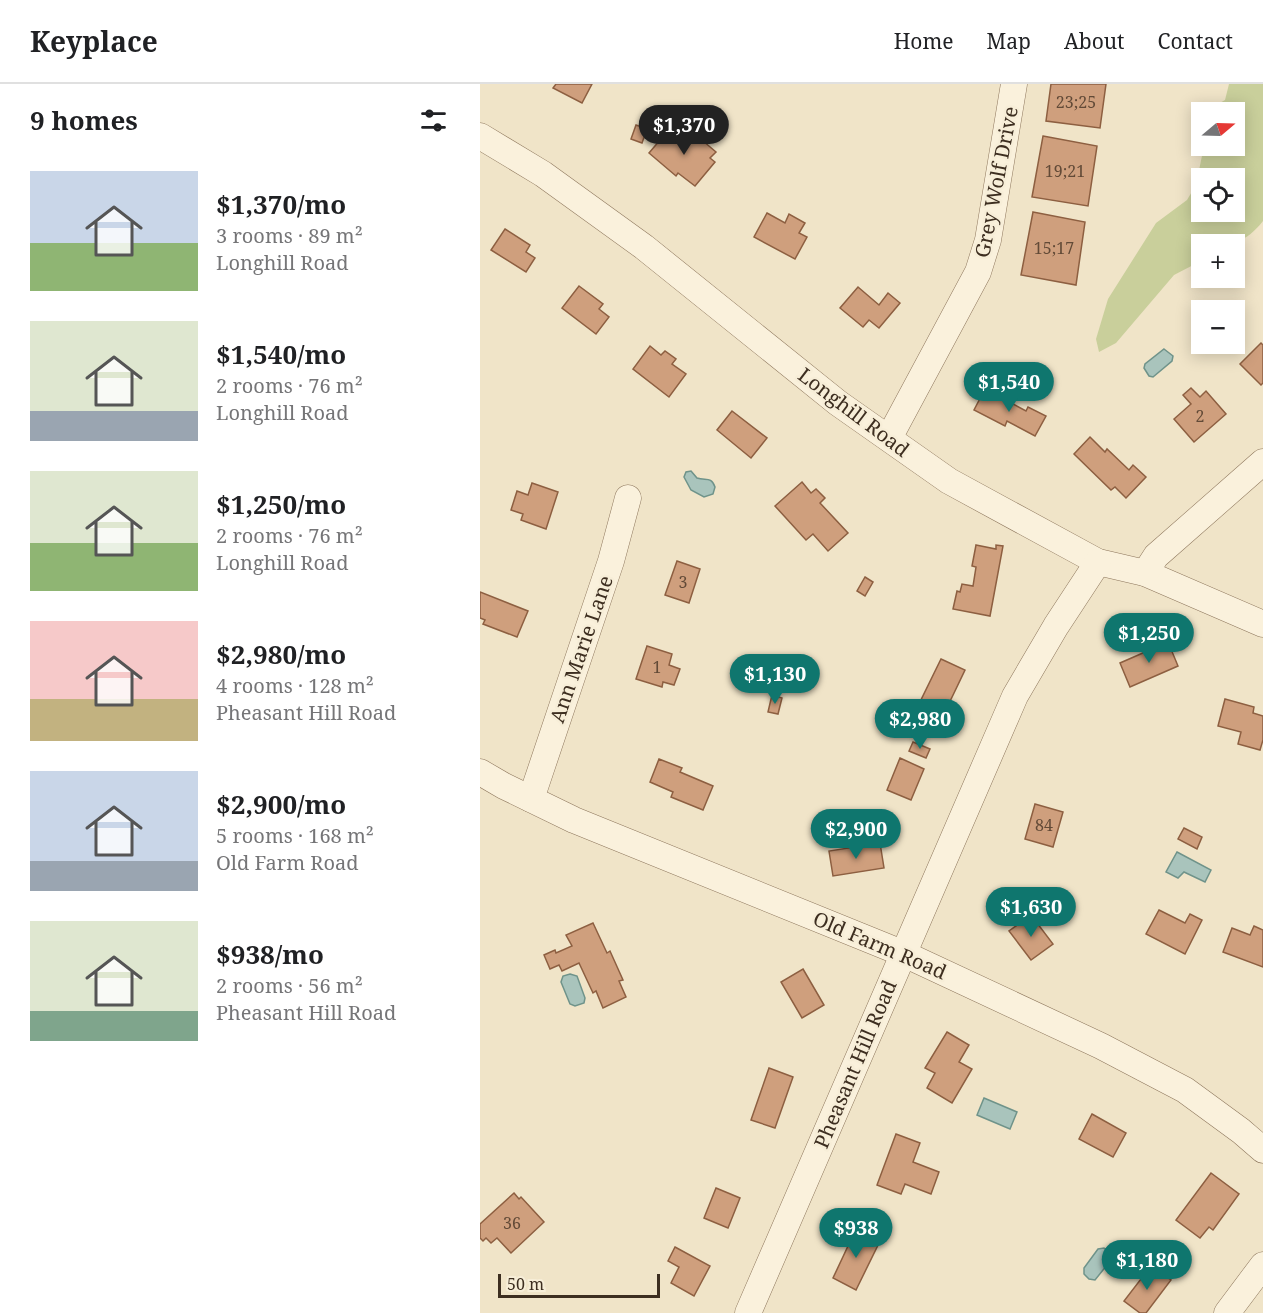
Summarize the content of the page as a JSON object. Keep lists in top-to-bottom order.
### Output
{
  "streets": {
    "street": [
      "Grey Wolf Drive",
      "Longhill Road",
      "Ann Marie Lane",
      "Old Farm Road",
      "Pheasant Hill Road"
    ]
  },
  "crossings": [
    ["Grey Wolf Drive", "Longhill Road"],
    ["Longhill Road", "Pheasant Hill Road"],
    ["Ann Marie Lane", "Old Farm Road"],
    ["Old Farm Road", "Pheasant Hill Road"]
  ],
  "house_numbers": [
    "23;25",
    "19;21",
    "15;17",
    "2",
    "3",
    "1",
    "84",
    "36"
  ],
  "scale_bar": "50 m",
  "north": "right",
  "page": {
    "header": "Keyplace",
    "nav": [
      "Home",
      "Map",
      "About",
      "Contact"
    ],
    "heading": "9 homes",
    "map_buttons": ["+", "−"],
    "price": [
      "$1,370",
      "$1,540",
      "$1,250",
      "$1,130",
      "$2,980",
      "$2,900",
      "$1,630",
      "$938",
      "$1,180"
    ],
    "list": [
      {
        "name": "$1,370/mo",
        "note": "3 rooms · 89 m² · Longhill Road"
      },
      {
        "name": "$1,540/mo",
        "note": "2 rooms · 76 m² · Longhill Road"
      },
      {
        "name": "$1,250/mo",
        "note": "2 rooms · 76 m² · Longhill Road"
      },
      {
        "name": "$2,980/mo",
        "note": "4 rooms · 128 m² · Pheasant Hill Road"
      },
      {
        "name": "$2,900/mo",
        "note": "5 rooms · 168 m² · Old Farm Road"
      },
      {
        "name": "$938/mo",
        "note": "2 rooms · 56 m² · Pheasant Hill Road"
      }
    ],
    "scale": "50 m"
  }
}
